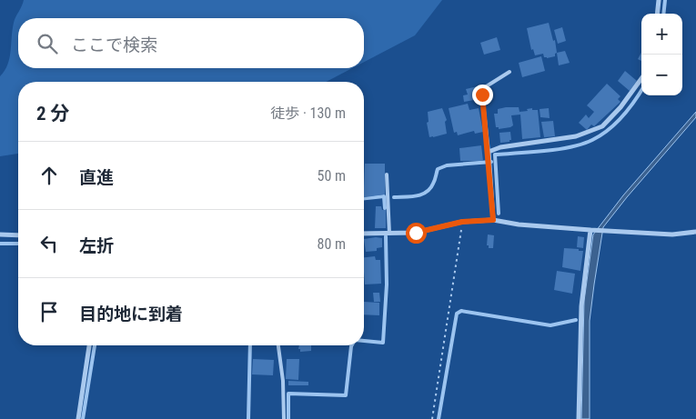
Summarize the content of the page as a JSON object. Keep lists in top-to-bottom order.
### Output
{
  "page": {
    "map_buttons": ["+", "−"],
    "search": "ここで検索",
    "heading": ["2 分", "徒歩 · 130 m"],
    "list": [
      ["直進", "50 m"],
      ["左折", "80 m"],
      "目的地に到着"
    ]
  }
}
